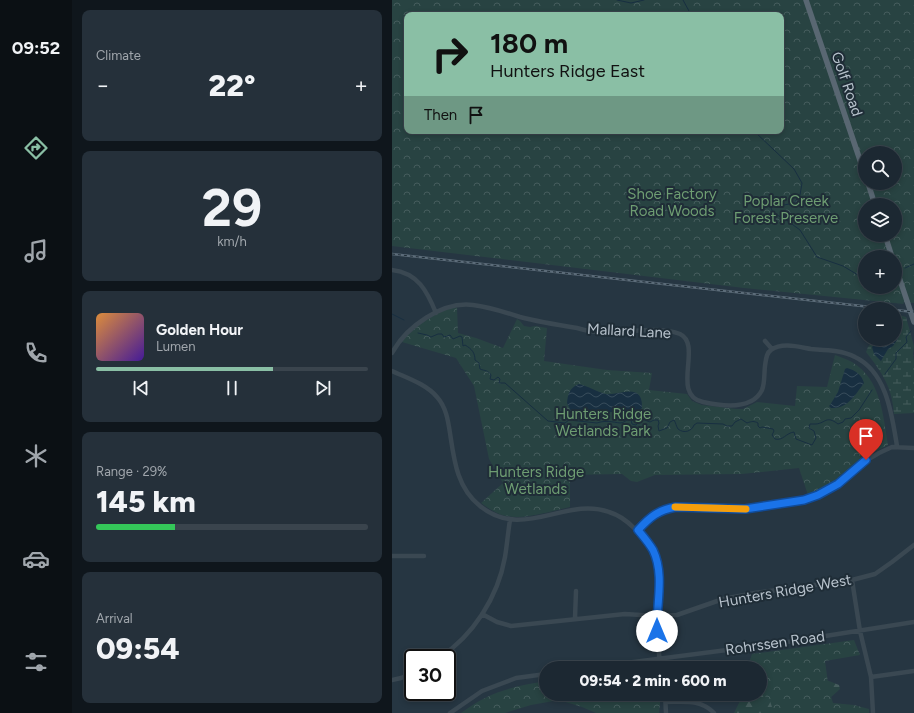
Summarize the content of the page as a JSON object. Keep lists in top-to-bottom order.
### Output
{
  "streets": {
    "main road": ["Golf Road"],
    "street": ["Mallard Lane", "Hunters Ridge West", "Rohrssen Road"]
  },
  "parks": [
    "Shoe Factory Road Woods",
    "Poplar Creek Forest Preserve",
    "Hunters Ridge Wetlands Park",
    "Hunters Ridge Wetlands"
  ],
  "page": {
    "tabs": "09:52",
    "tile": [
      "Climate",
      ["29", "km/h"],
      ["Range · 29%", "145 km"],
      ["Arrival", "09:54"]
    ],
    "turn": ["180 m", "Hunters Ridge East"],
    "heat": ["−", "22°", "+"],
    "then": "Then",
    "map_buttons": ["+", "−"],
    "song": ["Golden Hour", "Lumen"],
    "limit": "30",
    "trip": "09:54 · 2 min · 600 m"
  }
}
